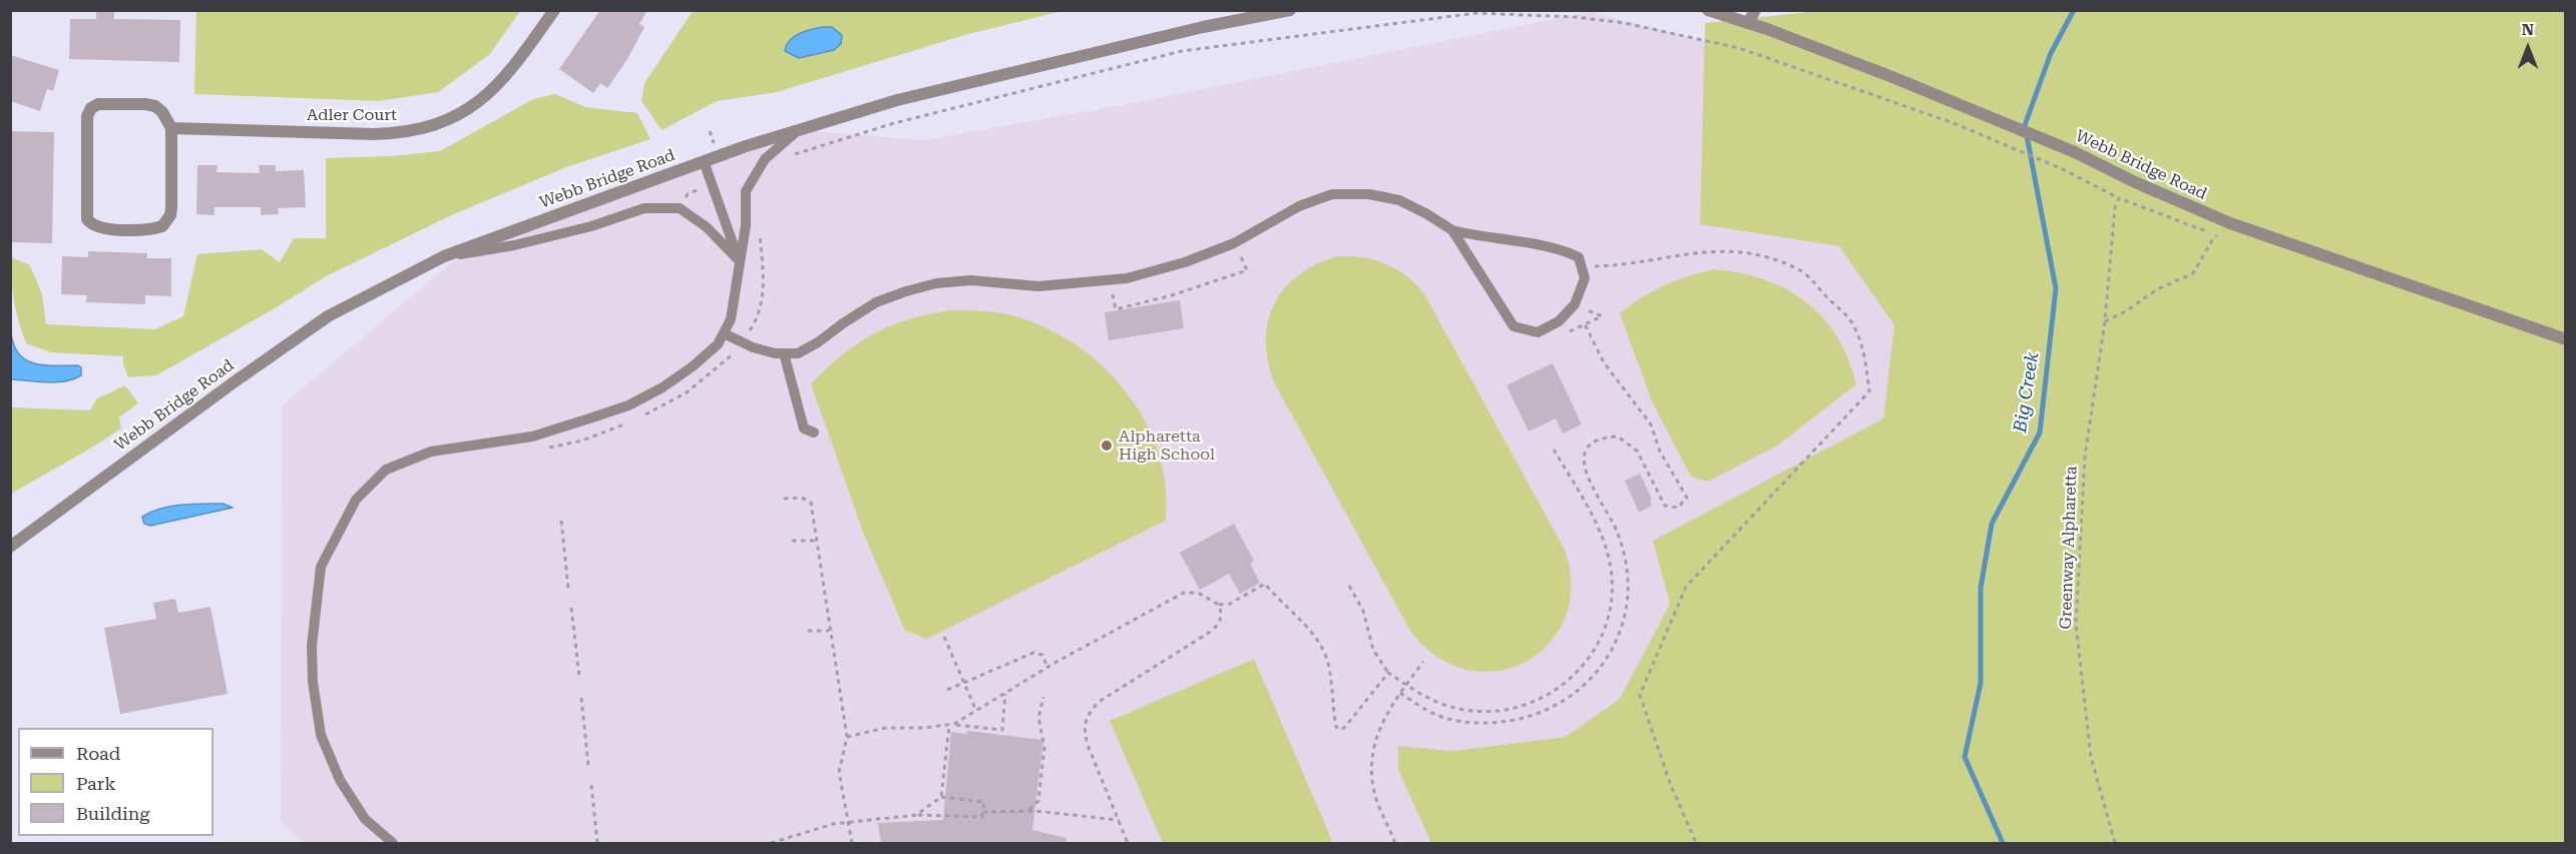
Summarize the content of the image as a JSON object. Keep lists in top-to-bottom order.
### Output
{
  "streets": {
    "street": ["Adler Court", "Webb Bridge Road"],
    "path": ["Greenway Alpharetta"]
  },
  "water": ["Big Creek"],
  "places": ["Alpharetta High School"],
  "legend": ["Road", "Park", "Building"],
  "north": "top"
}
